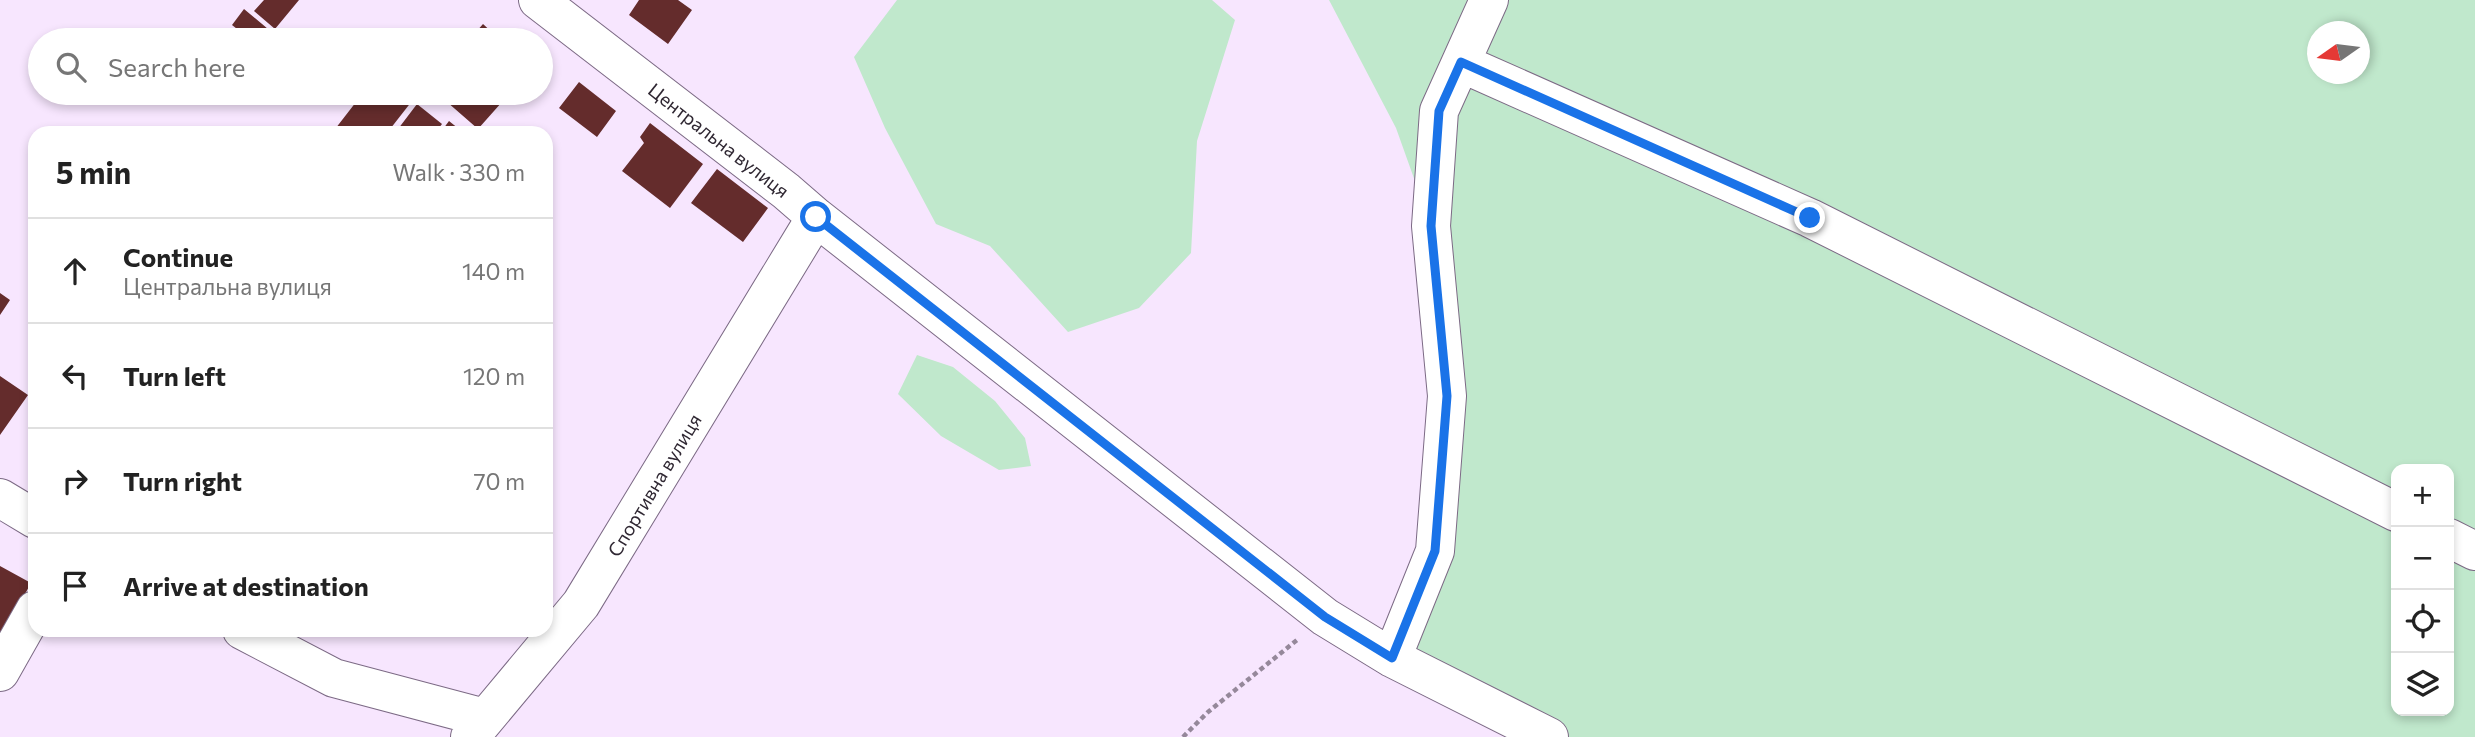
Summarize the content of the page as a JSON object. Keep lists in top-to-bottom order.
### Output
{
  "streets": {
    "street": ["Центральна вулиця", "Спортивна вулиця"]
  },
  "crossings": [
    ["Центральна вулиця", "Спортивна вулиця"]
  ],
  "north": "left",
  "page": {
    "search": "Search here",
    "heading": ["5 min", "Walk · 330 m"],
    "list": [
      ["Continue", "Центральна вулиця", "140 m"],
      ["Turn left", "120 m"],
      ["Turn right", "70 m"],
      "Arrive at destination"
    ],
    "map_buttons": ["+", "−"]
  }
}
